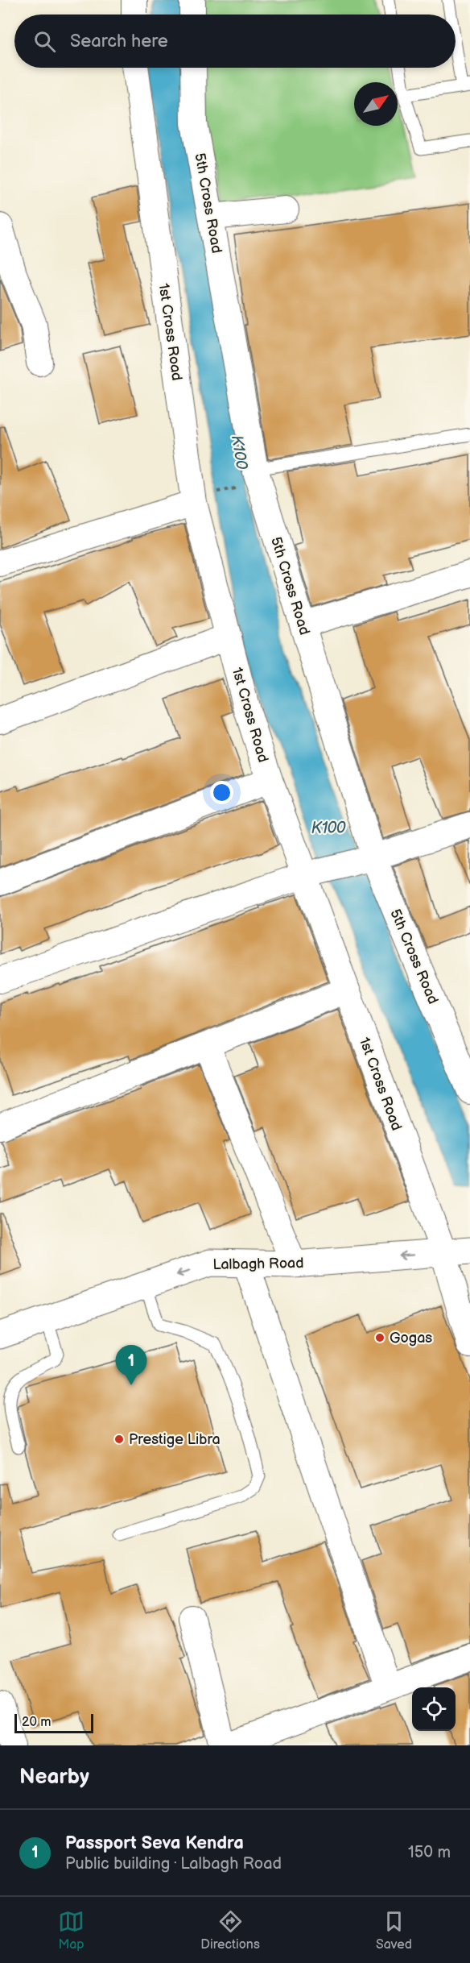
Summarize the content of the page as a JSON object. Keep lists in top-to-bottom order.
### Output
{
  "streets": {
    "main road": ["Lalbagh Road"],
    "street": ["5th Cross Road", "1st Cross Road"]
  },
  "crossings": [
    ["1st Cross Road", "Lalbagh Road"]
  ],
  "one_way": ["Lalbagh Road"],
  "water": ["K100"],
  "places": ["Gogas", "Prestige Libra"],
  "scale_bar": "20 m",
  "north": "top right",
  "page": {
    "search": "Search here",
    "pins": "1",
    "scale": "20 m",
    "heading": "Nearby",
    "list": [
      {
        "mark": "1",
        "name": "Passport Seva Kendra",
        "note": "Public building · Lalbagh Road",
        "value": "150 m"
      }
    ],
    "nav": ["Map", "Directions", "Saved"]
  }
}
